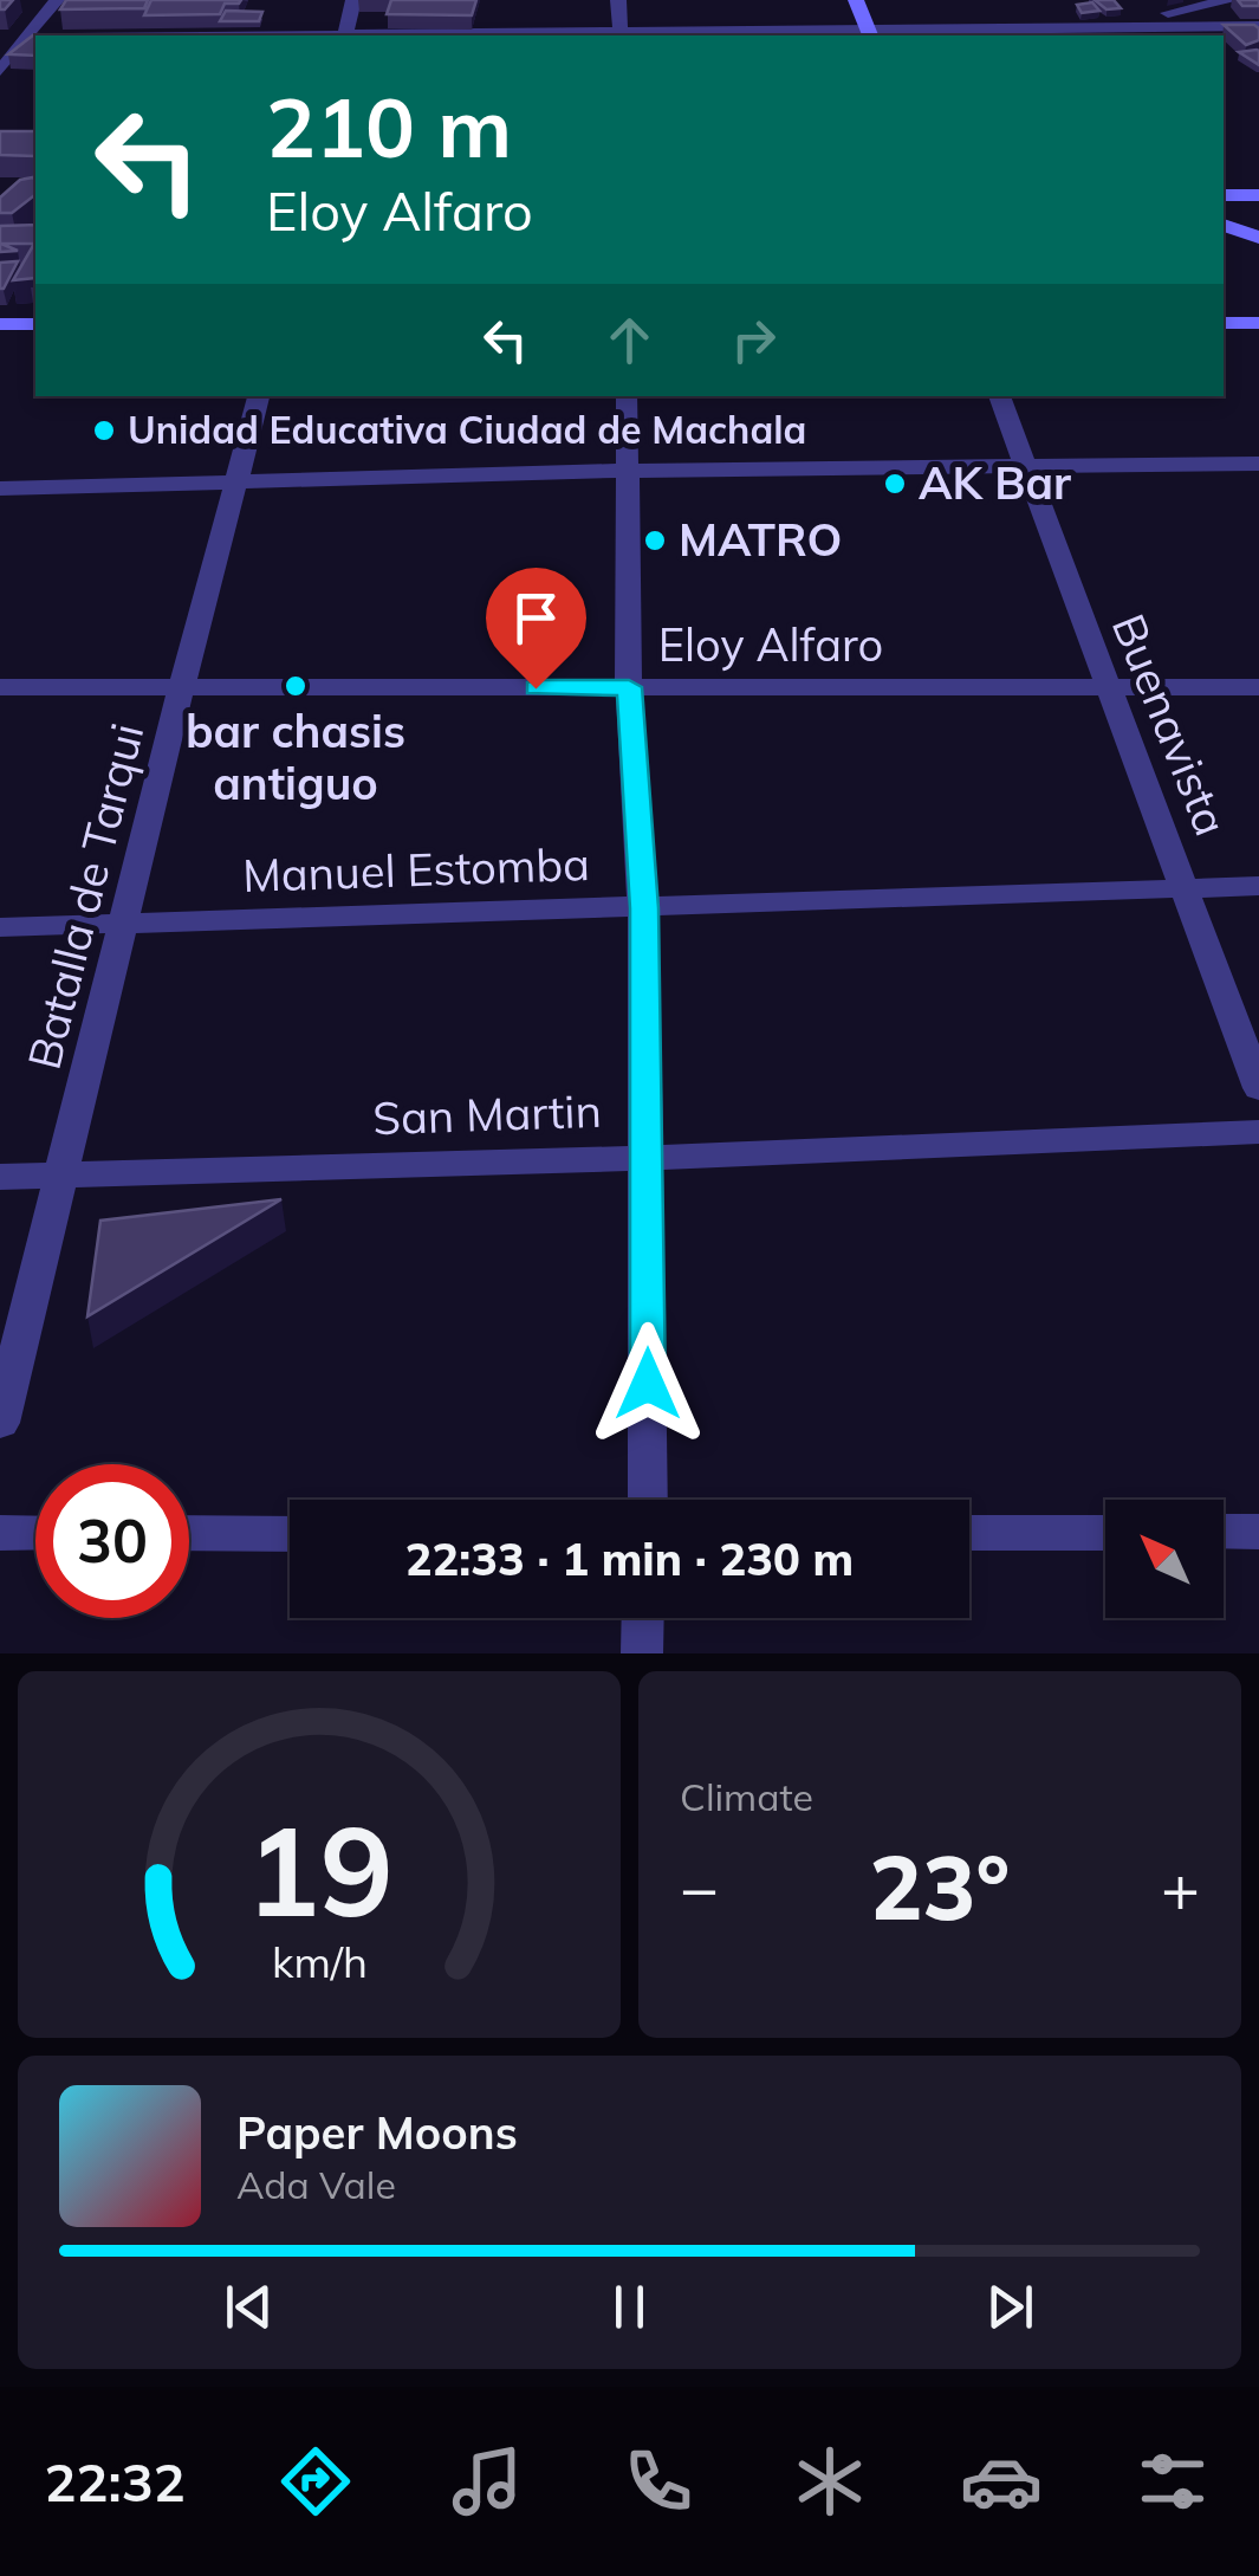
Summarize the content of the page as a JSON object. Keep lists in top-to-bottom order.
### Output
{
  "streets": {
    "street": [
      "Eloy Alfaro",
      "Buenavista",
      "Manuel Estomba",
      "Batalla de Tarqui",
      "San Martin"
    ]
  },
  "crossings": [
    ["Eloy Alfaro", "Buenavista"],
    ["Eloy Alfaro", "Batalla de Tarqui"],
    ["Buenavista", "Manuel Estomba"],
    ["Manuel Estomba", "Batalla de Tarqui"],
    ["Batalla de Tarqui", "San Martin"]
  ],
  "places": [
    "Unidad Educativa Ciudad de Machala",
    "AK Bar",
    "MATRO",
    "bar chasis antiguo"
  ],
  "north": "top left",
  "page": {
    "turn": ["210 m", "Eloy Alfaro"],
    "limit": "30",
    "trip": "22:33 · 1 min · 230 m",
    "tile": "Climate",
    "heat": ["−", "23°", "+"],
    "song": ["Paper Moons", "Ada Vale"],
    "tabs": "22:32",
    "gauge": ["19", "km/h"]
  }
}
